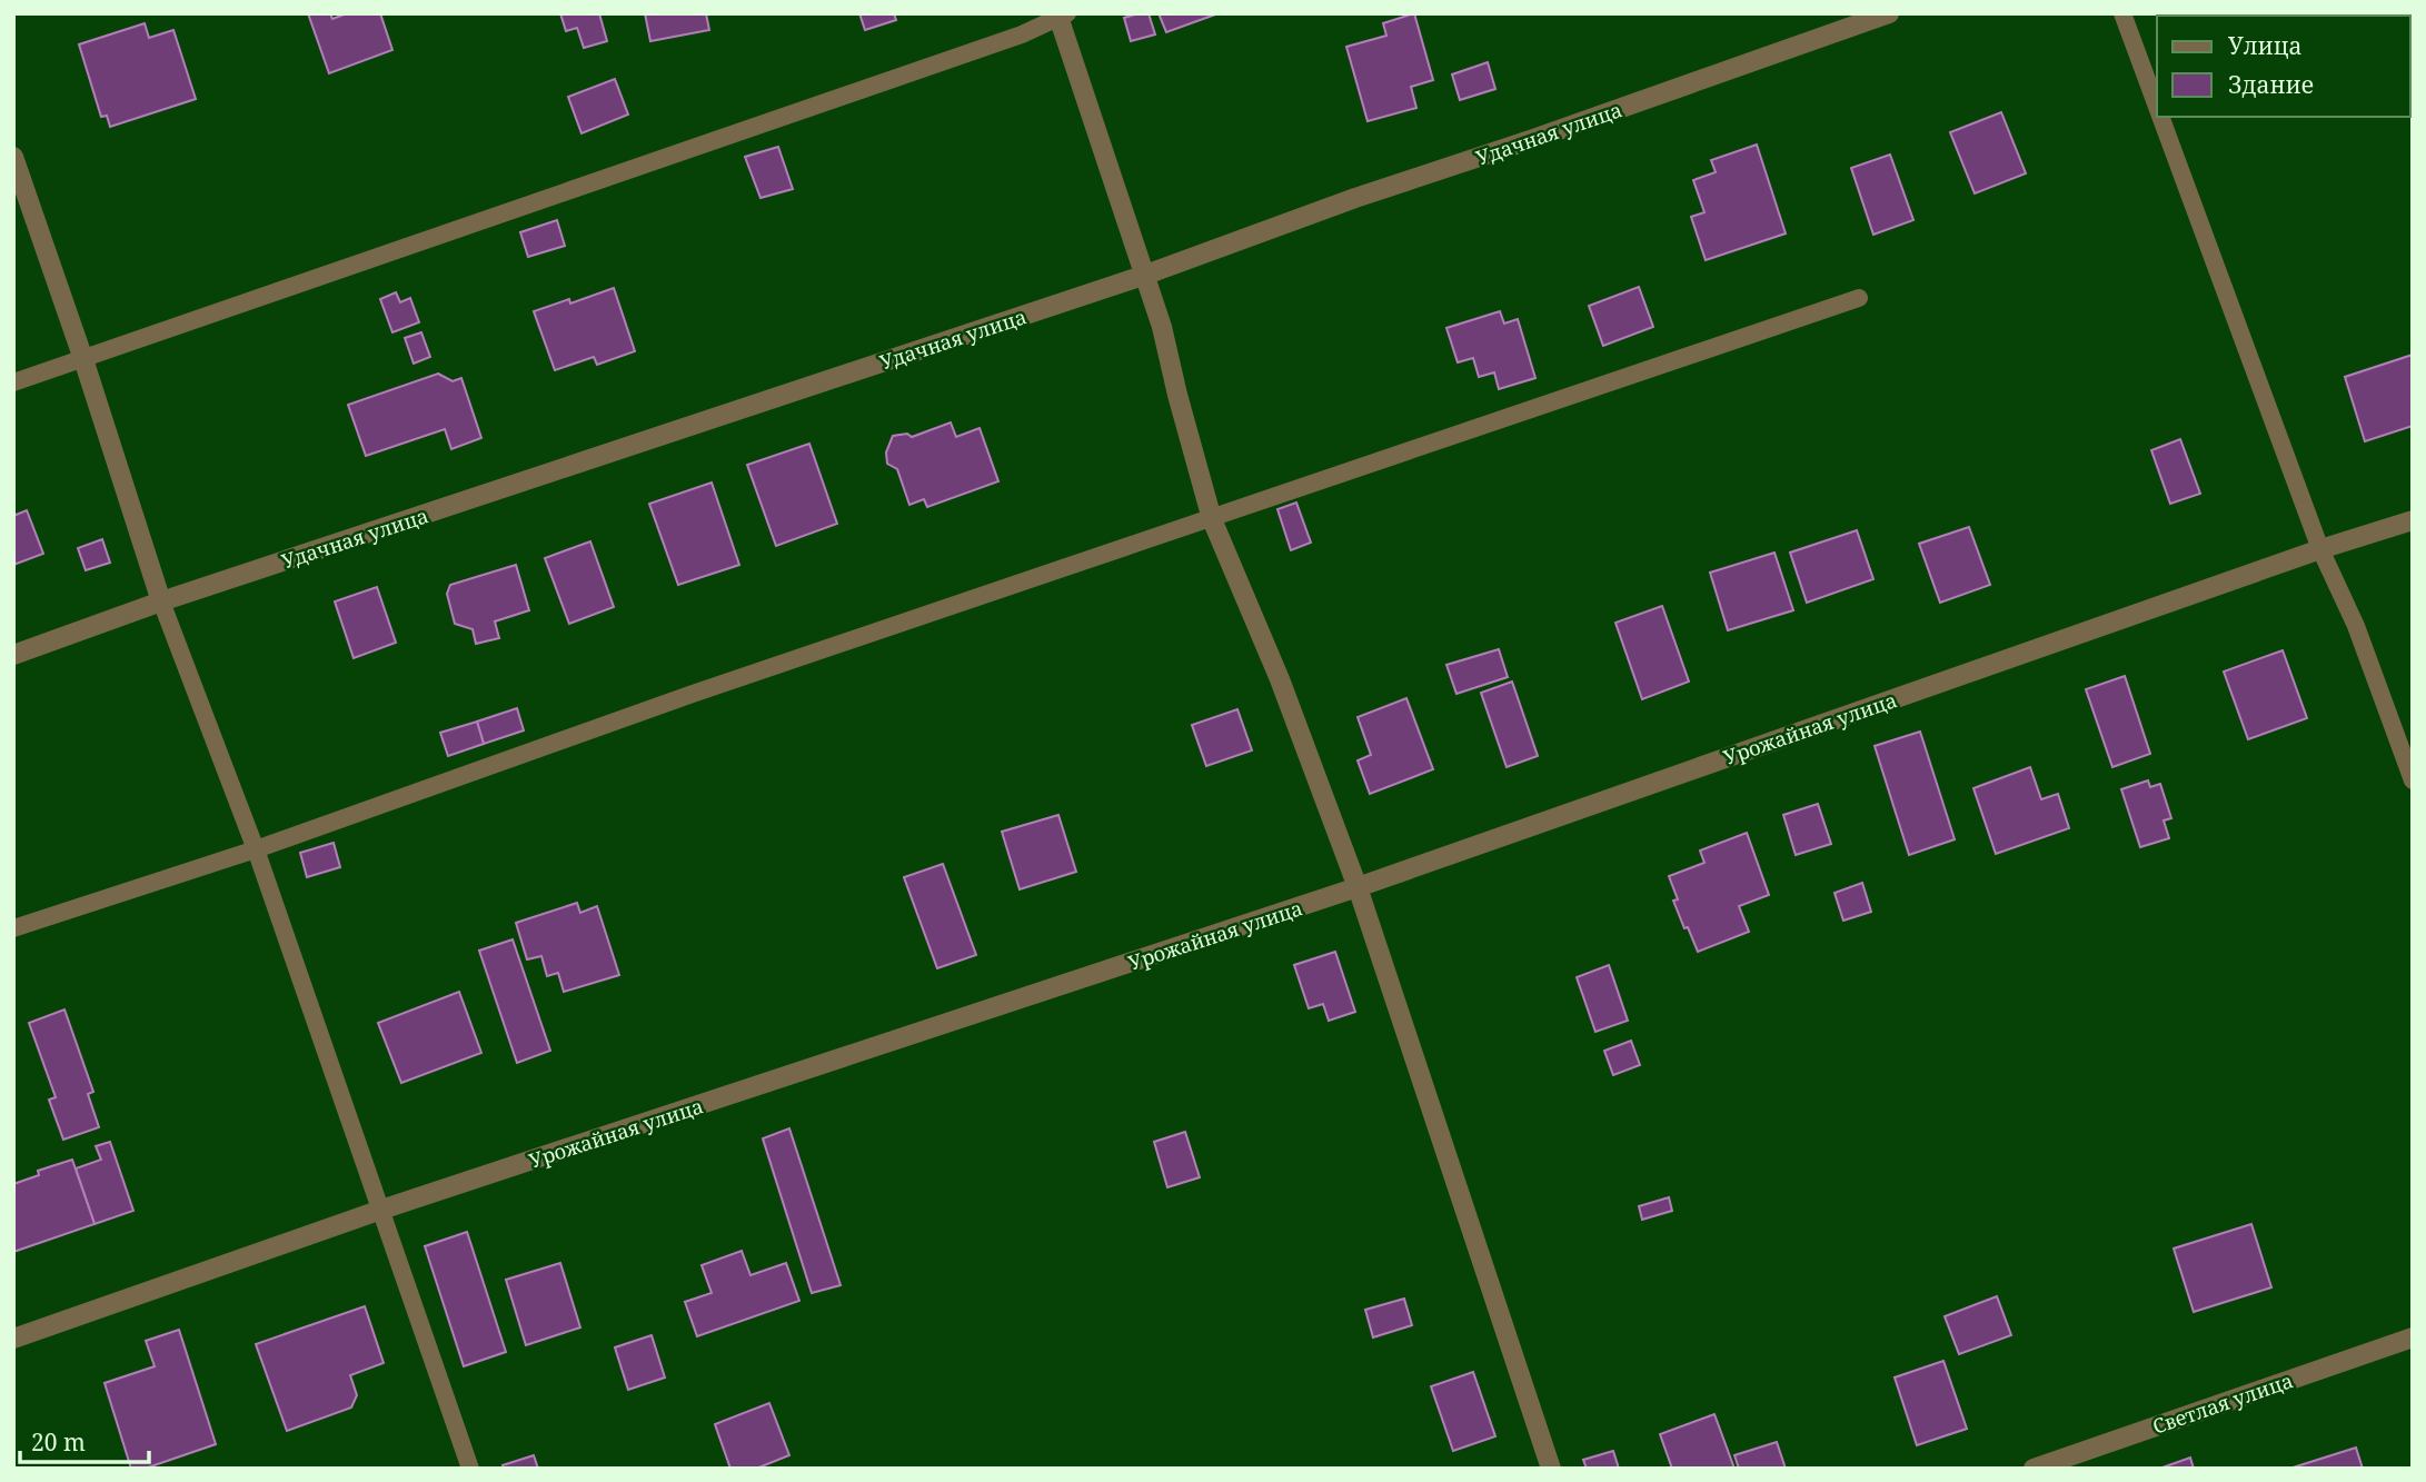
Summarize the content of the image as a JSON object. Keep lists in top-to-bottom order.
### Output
{
  "streets": {
    "street": ["Удачная улица", "Урожайная улица", "Светлая улица"]
  },
  "legend": ["Улица", "Здание"],
  "scale_bar": "20 m"
}
